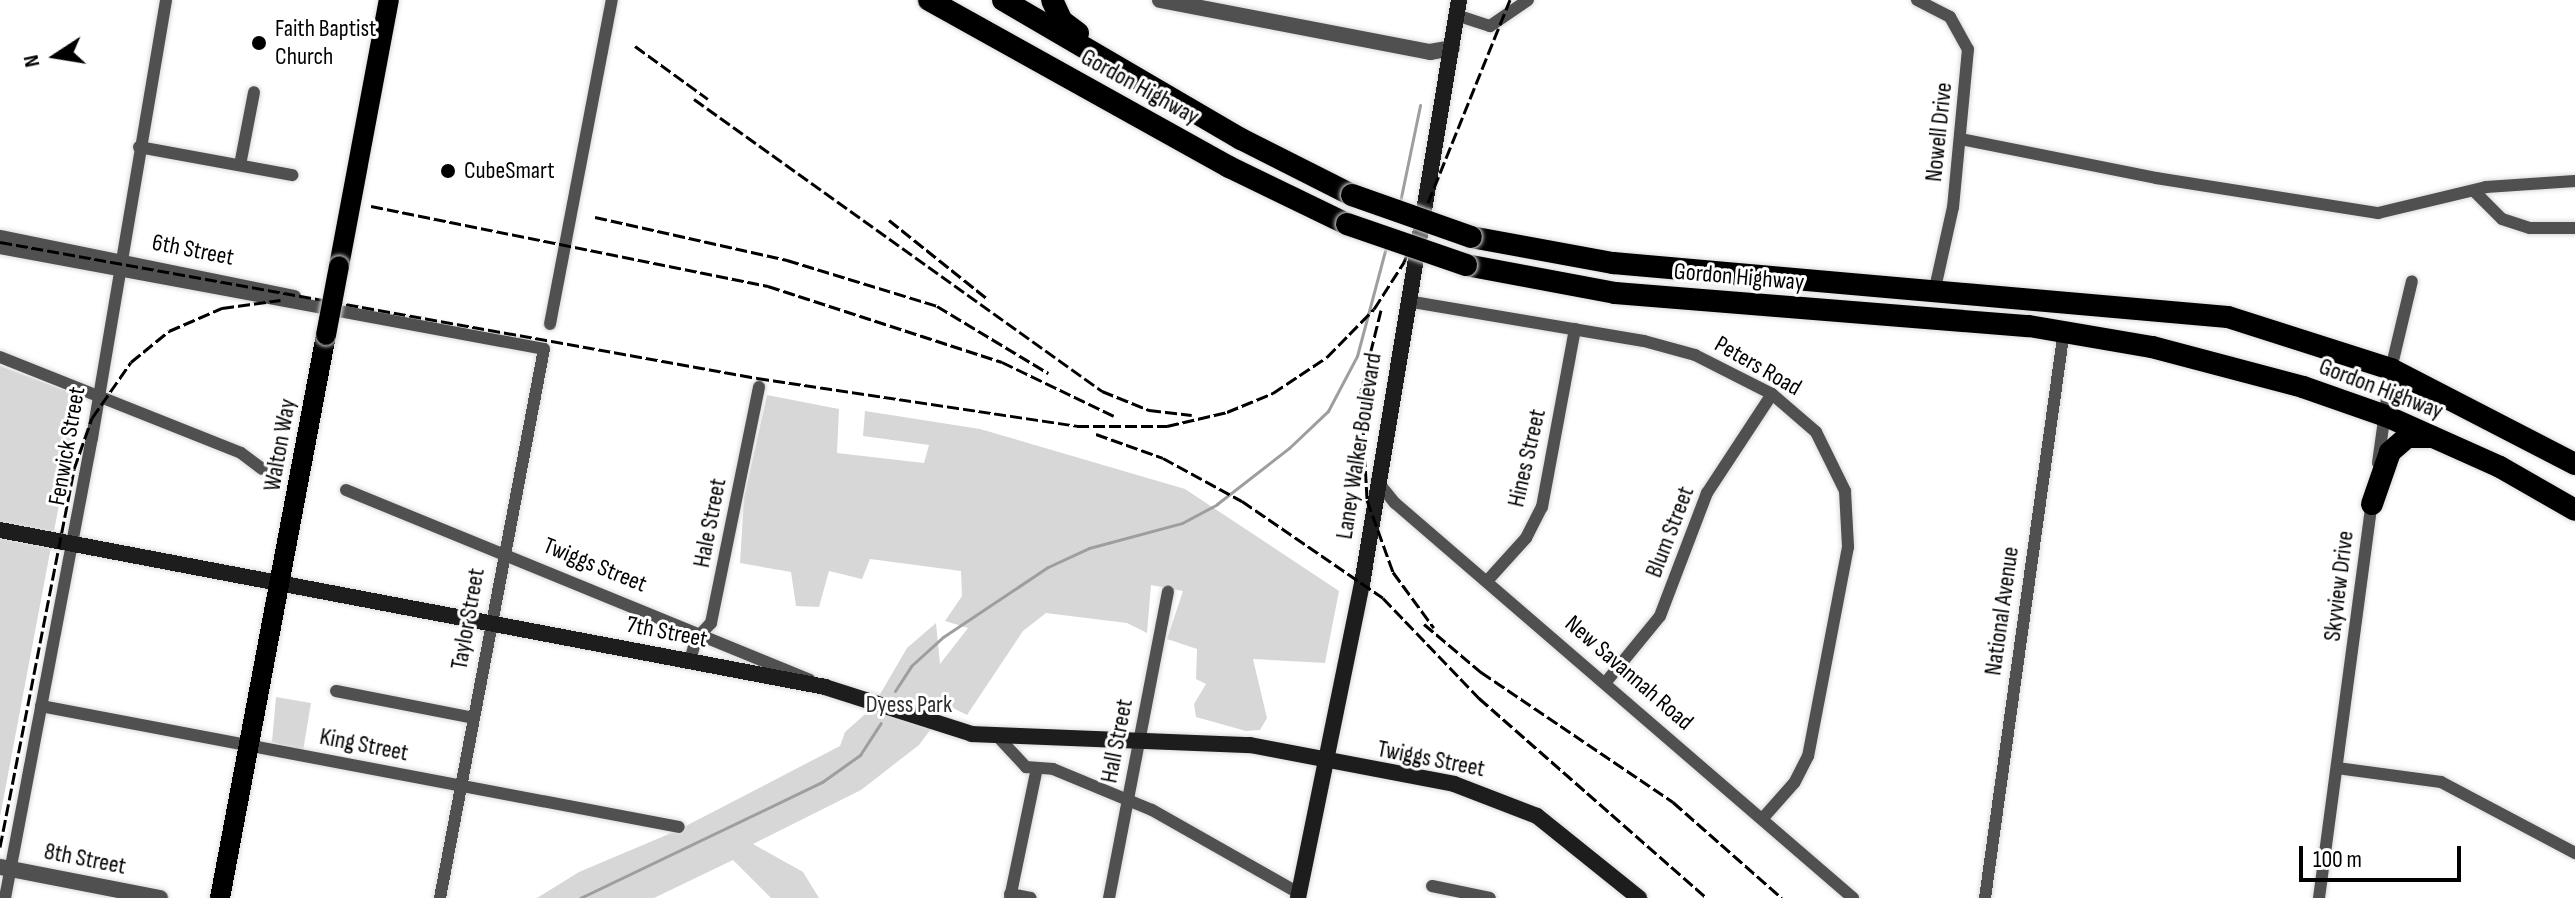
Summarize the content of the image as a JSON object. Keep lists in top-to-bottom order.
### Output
{
  "streets": {
    "highway": ["Gordon Highway"],
    "main road": [
      "Walton Way",
      "Laney Walker Boulevard",
      "Twiggs Street",
      "7th Street"
    ],
    "street": [
      "Nowell Drive",
      "6th Street",
      "Peters Road",
      "Fenwick Street",
      "Hines Street",
      "Hale Street",
      "Blum Street",
      "Skyview Drive",
      "National Avenue",
      "Taylor Street",
      "New Savannah Road",
      "Hall Street",
      "King Street",
      "8th Street"
    ]
  },
  "crossings": [
    ["Gordon Highway", "Nowell Drive"],
    ["Gordon Highway", "Skyview Drive"],
    ["Gordon Highway", "National Avenue"],
    ["6th Street", "Fenwick Street"],
    ["6th Street", "Taylor Street"],
    ["Peters Road", "Laney Walker Boulevard"],
    ["Peters Road", "Hines Street"],
    ["Peters Road", "Blum Street"],
    ["Peters Road", "New Savannah Road"],
    ["Walton Way", "7th Street"],
    ["Walton Way", "King Street"],
    ["Fenwick Street", "7th Street"],
    ["Fenwick Street", "King Street"],
    ["Fenwick Street", "8th Street"],
    ["Laney Walker Boulevard", "Twiggs Street"],
    ["Laney Walker Boulevard", "7th Street"],
    ["Laney Walker Boulevard", "New Savannah Road"],
    ["Hines Street", "New Savannah Road"],
    ["Hale Street", "Twiggs Street"],
    ["Hale Street", "7th Street"],
    ["Blum Street", "New Savannah Road"],
    ["Twiggs Street", "Taylor Street"],
    ["Twiggs Street", "7th Street"],
    ["Taylor Street", "7th Street"],
    ["Taylor Street", "King Street"],
    ["7th Street", "Hall Street"]
  ],
  "parks": ["Dyess Park"],
  "places": ["Faith Baptist Church", "CubeSmart"],
  "scale_bar": "100 m",
  "north": "left"
}
